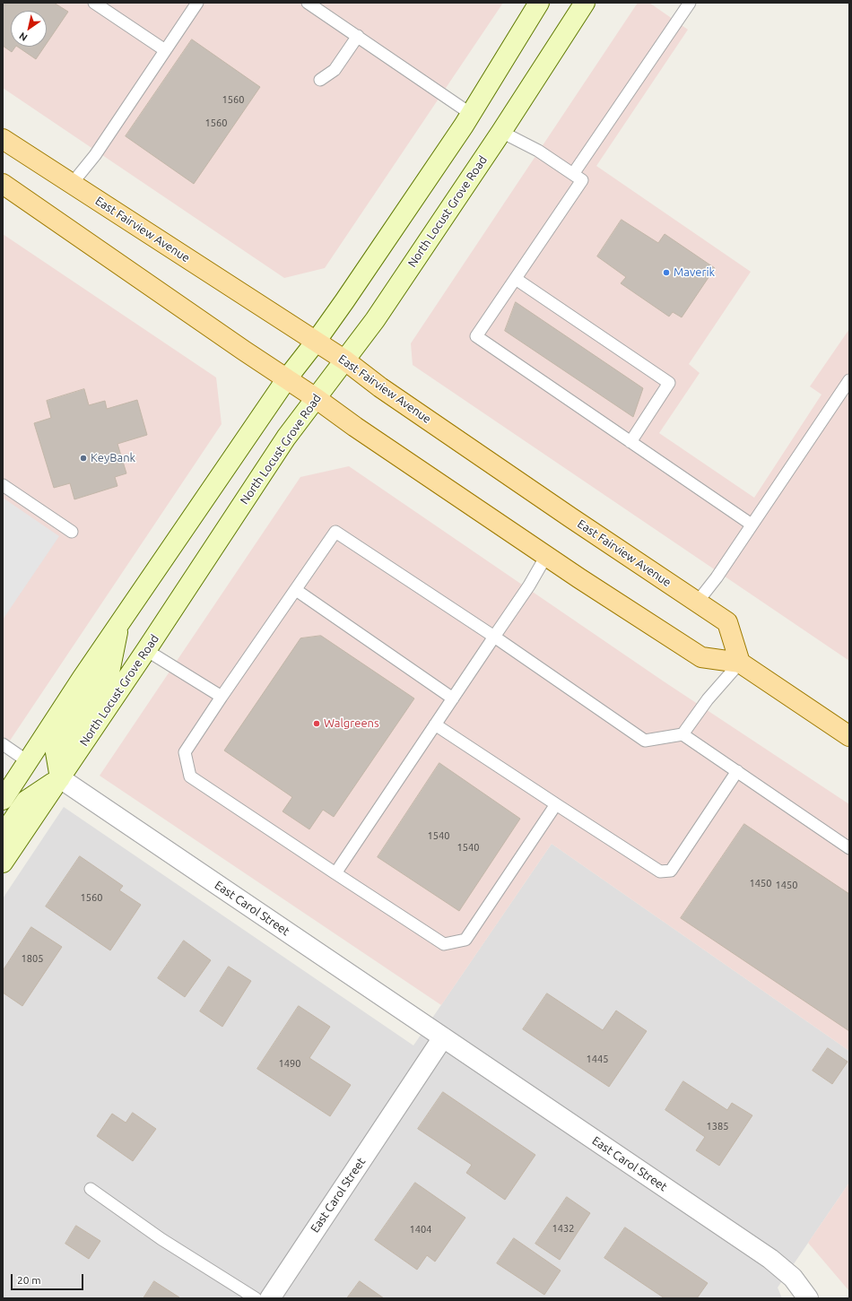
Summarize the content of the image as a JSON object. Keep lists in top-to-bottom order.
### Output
{
  "streets": {
    "main road": ["North Locust Grove Road", "East Fairview Avenue"],
    "street": ["East Carol Street"]
  },
  "crossings": [
    ["North Locust Grove Road", "East Fairview Avenue"],
    ["North Locust Grove Road", "East Carol Street"]
  ],
  "places": ["Maverik", "KeyBank", "Walgreens"],
  "house_numbers": [
    "1560",
    "1560",
    "1540",
    "1540",
    "1450",
    "1450",
    "1560",
    "1805",
    "1445",
    "1490",
    "1385",
    "1432",
    "1404"
  ],
  "scale_bar": "20 m",
  "north": "bottom left"
}
